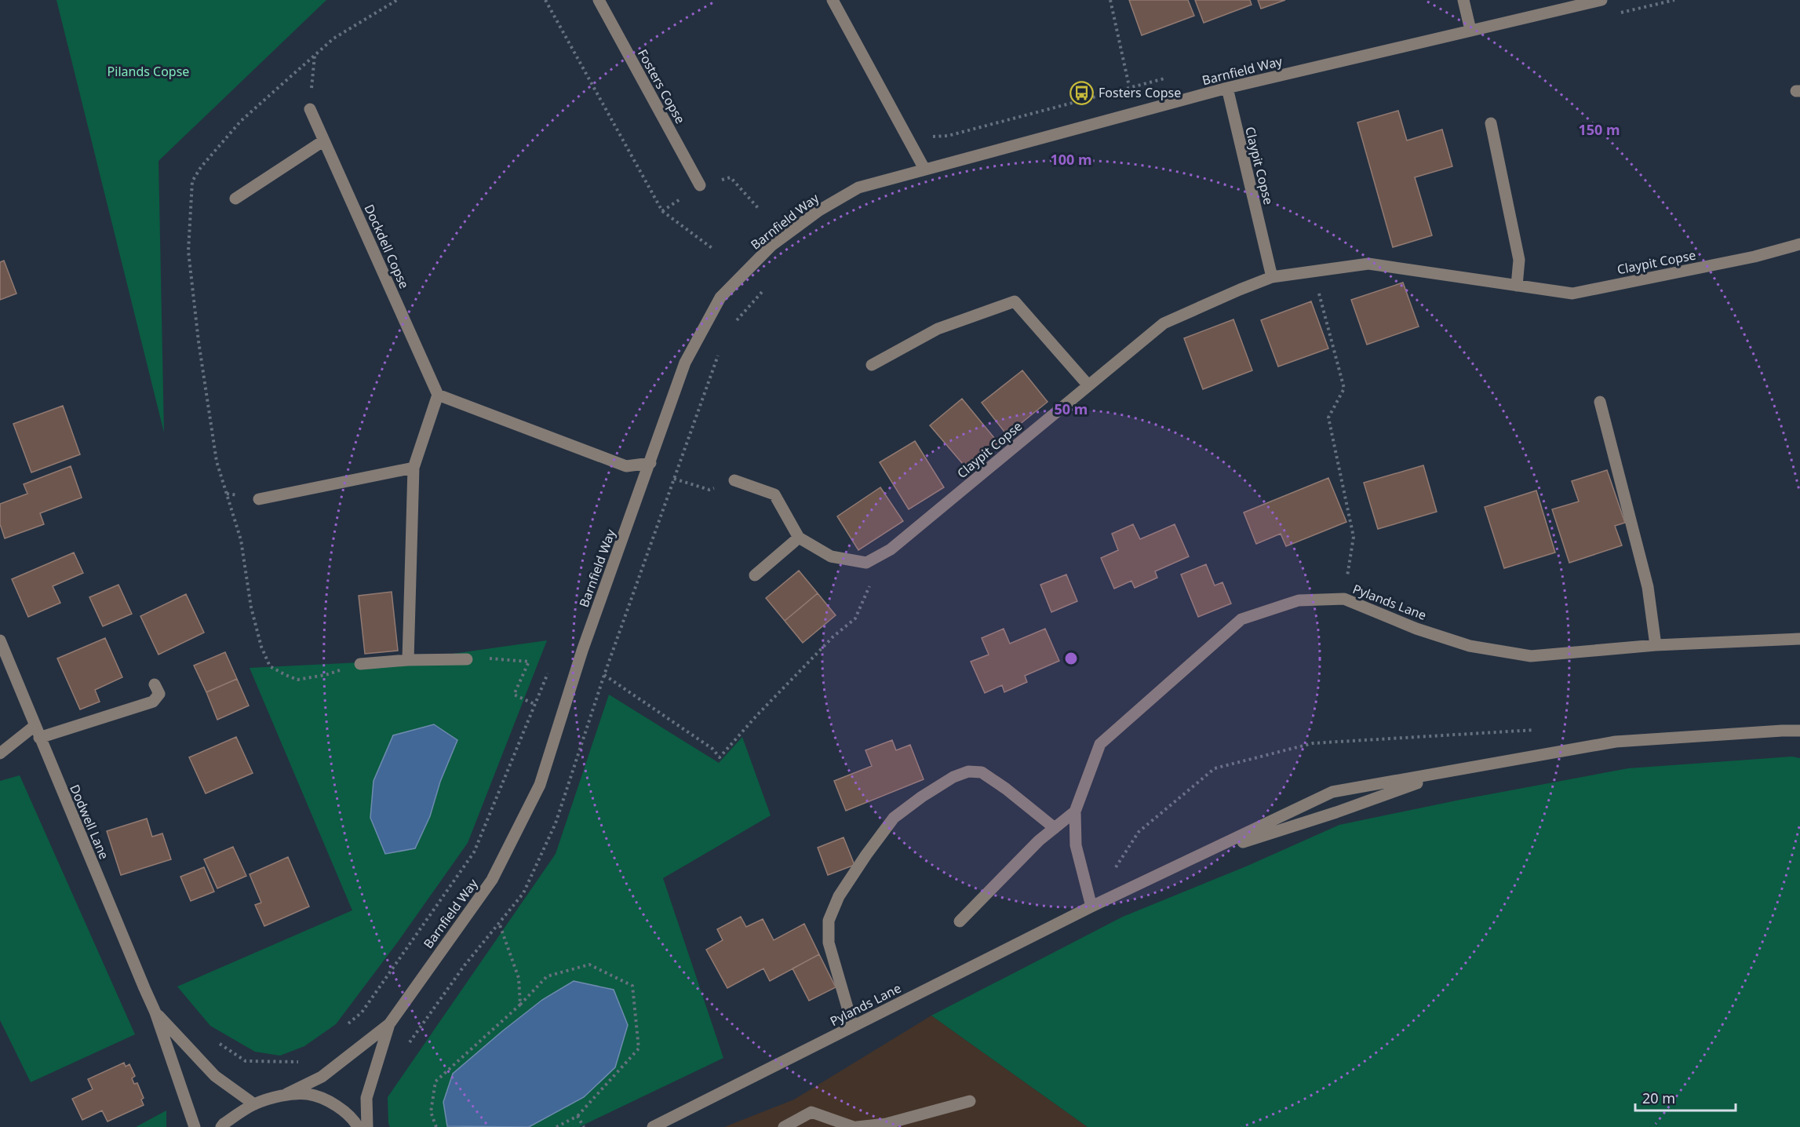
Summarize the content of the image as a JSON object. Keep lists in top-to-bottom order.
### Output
{
  "streets": {
    "street": [
      "Barnfield Way",
      "Fosters Copse",
      "Claypit Copse",
      "Dockdell Copse",
      "Pylands Lane",
      "Dodwell Lane"
    ]
  },
  "crossings": [
    ["Barnfield Way", "Claypit Copse"]
  ],
  "parks": ["Pilands Copse"],
  "places": {
    "bus stop": ["Fosters Copse"]
  },
  "scale_bar": "20 m",
  "rings": ["150 m", "100 m", "50 m"]
}
